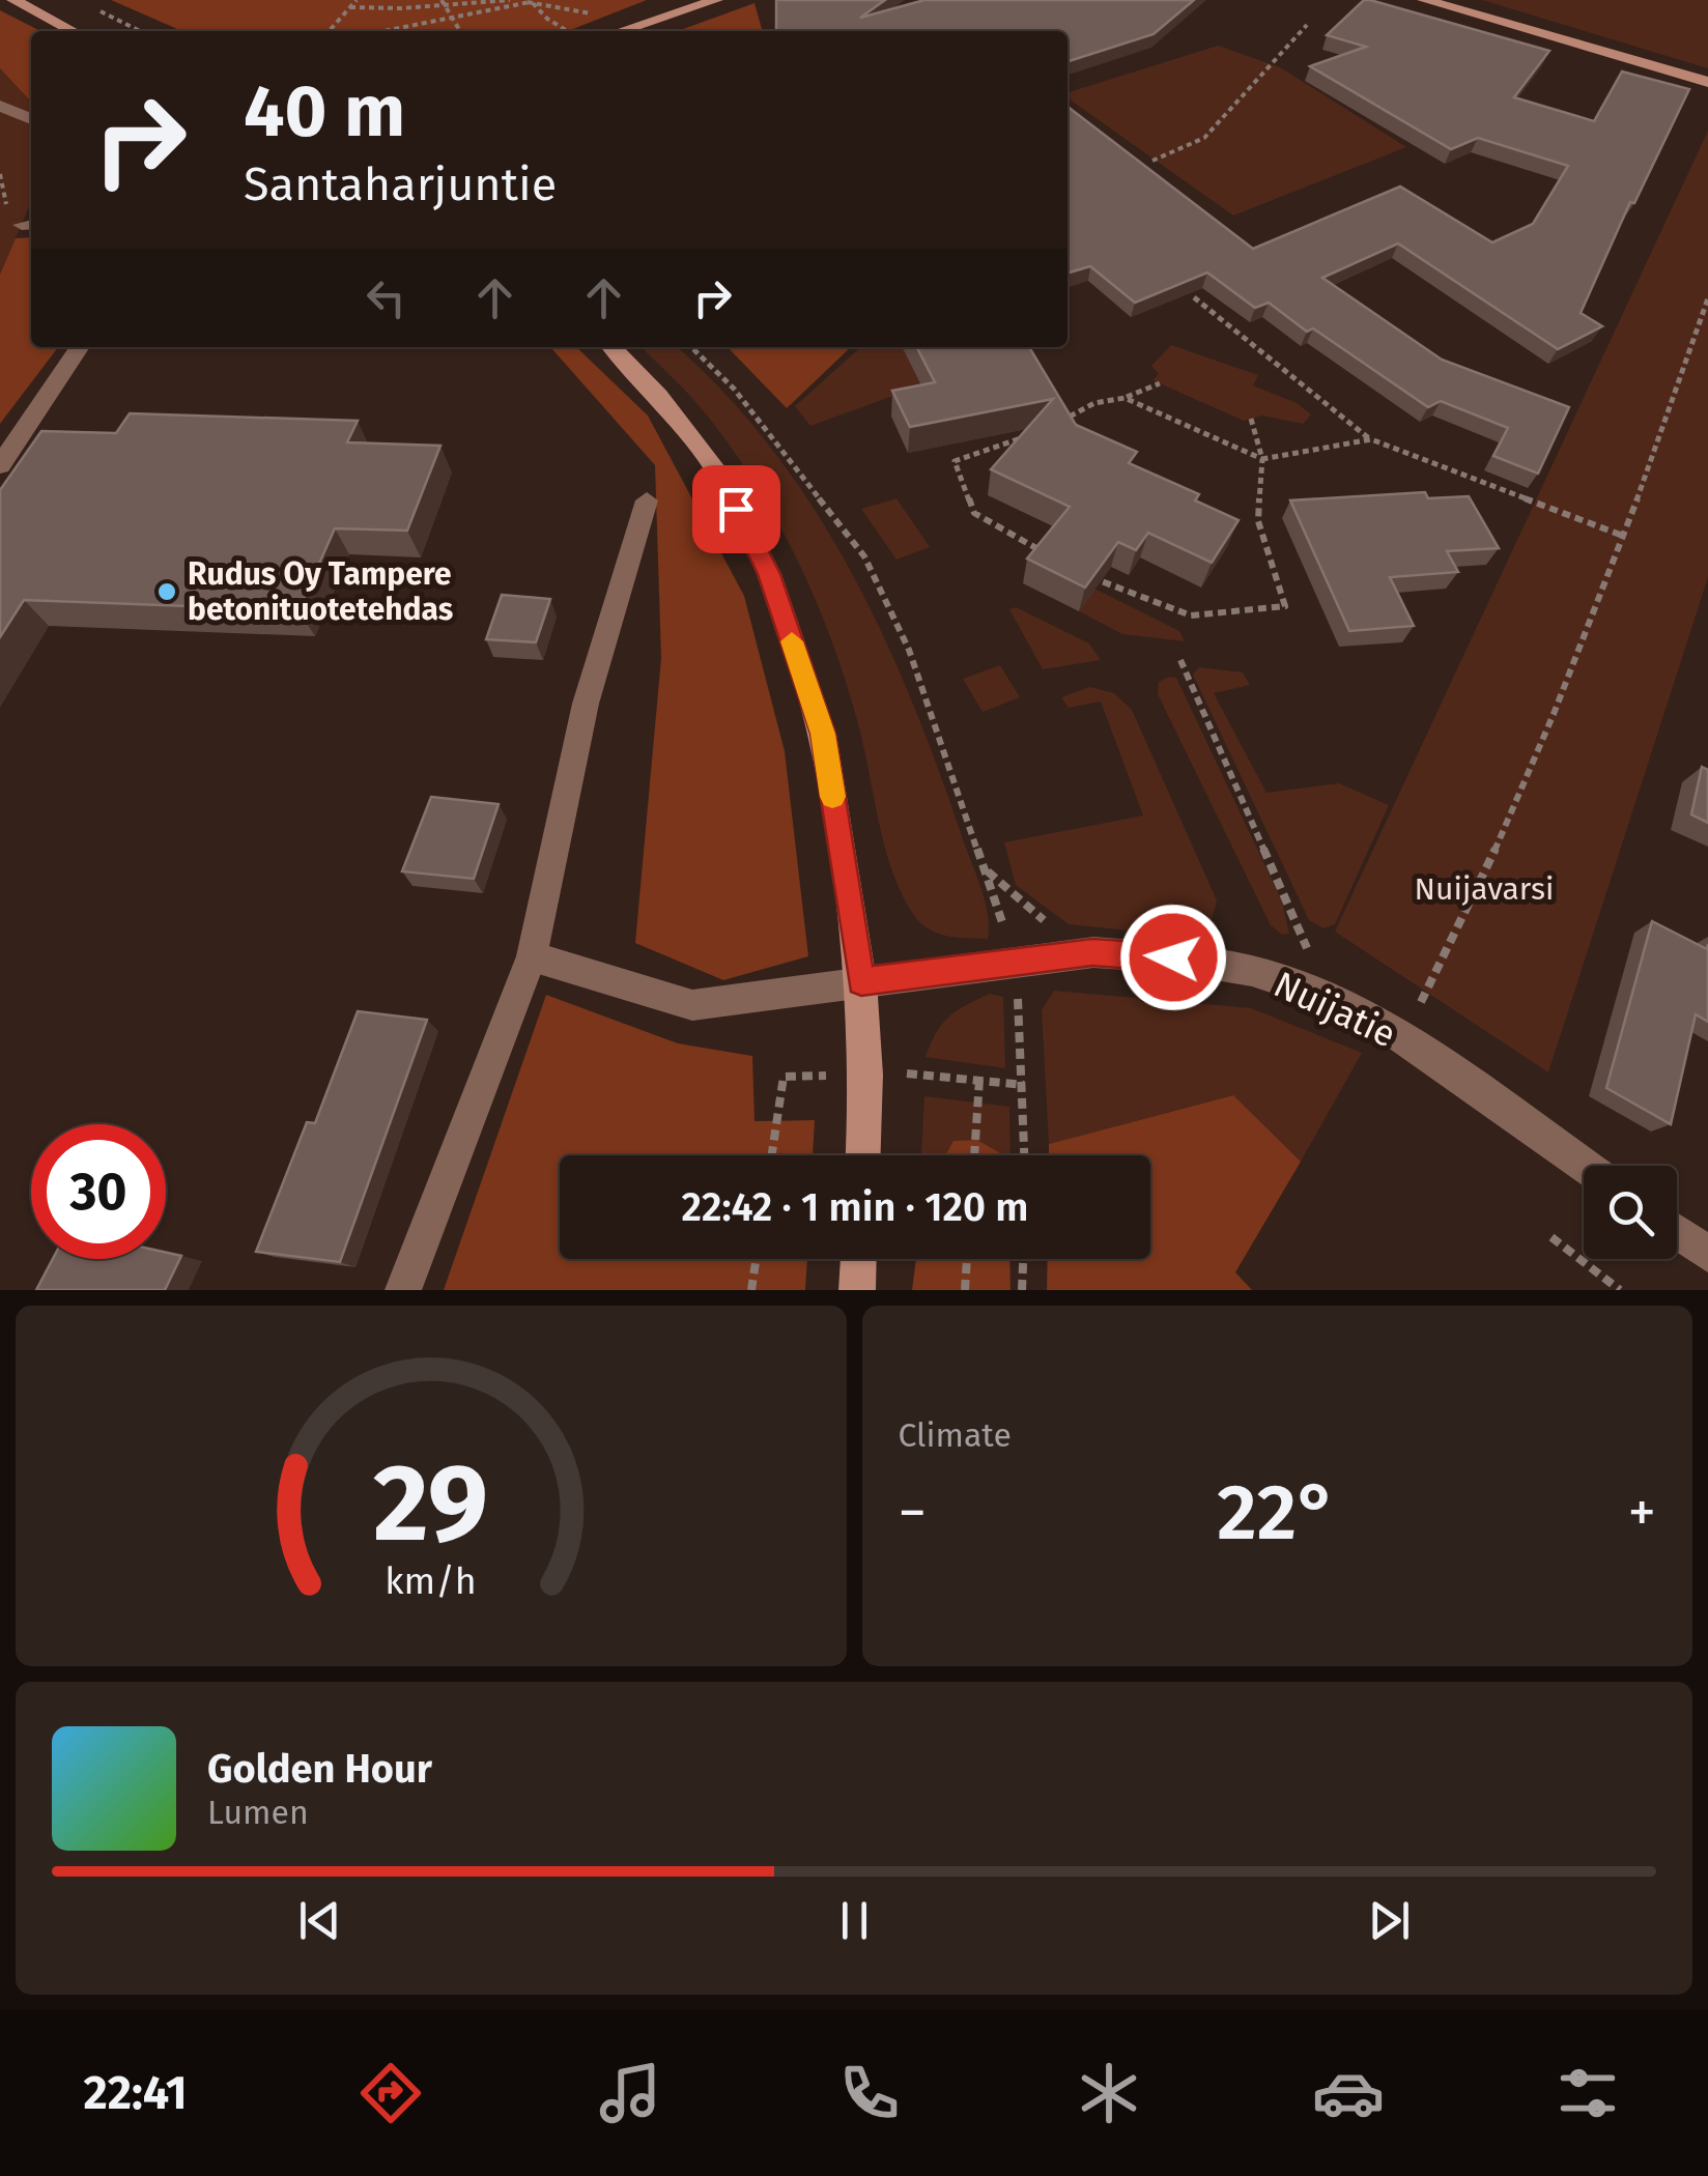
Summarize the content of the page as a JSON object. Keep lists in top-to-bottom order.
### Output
{
  "streets": {
    "street": ["Nuijatie"]
  },
  "parks": ["Nuijavarsi"],
  "places": ["Rudus Oy Tampere betonituotetehdas"],
  "page": {
    "turn": ["40 m", "Santaharjuntie"],
    "limit": "30",
    "trip": "22:42 · 1 min · 120 m",
    "tile": "Climate",
    "heat": ["−", "22°", "+"],
    "song": ["Golden Hour", "Lumen"],
    "tabs": "22:41",
    "gauge": ["29", "km/h"]
  }
}
